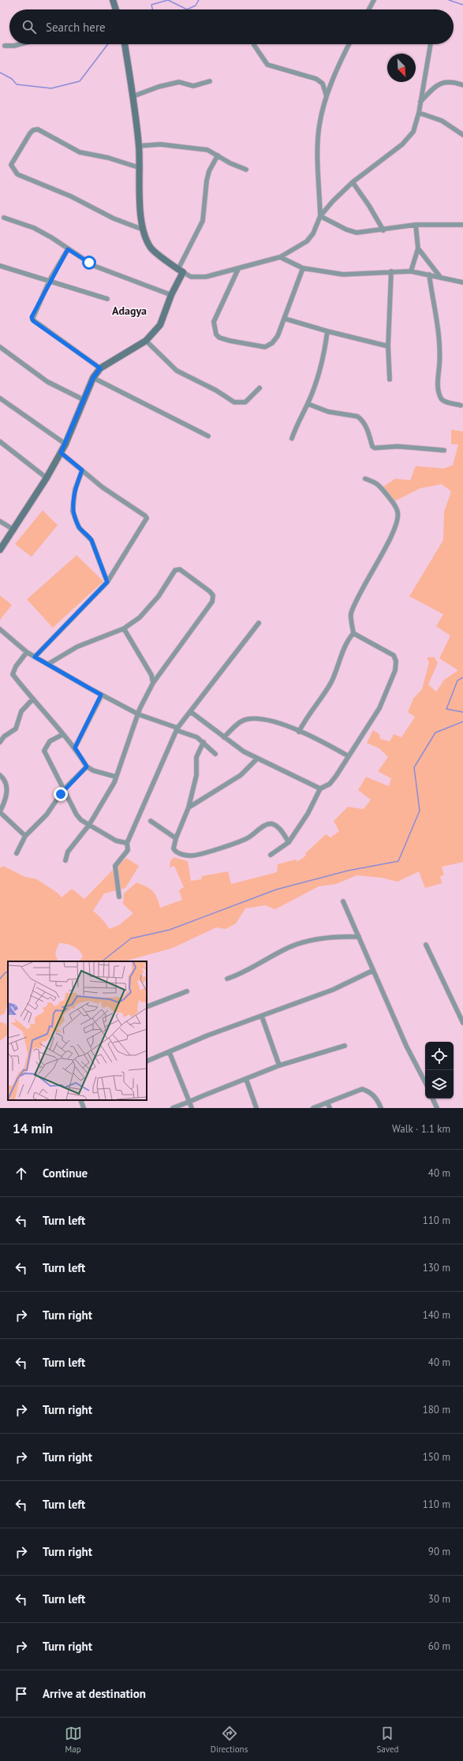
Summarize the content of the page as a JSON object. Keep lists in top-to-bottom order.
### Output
{
  "districts": ["Adagya"],
  "north": "bottom right",
  "page": {
    "search": "Search here",
    "heading": ["14 min", "Walk · 1.1 km"],
    "list": [
      ["Continue", "40 m"],
      ["Turn left", "110 m"],
      ["Turn left", "130 m"],
      ["Turn right", "140 m"],
      ["Turn left", "40 m"],
      ["Turn right", "180 m"],
      ["Turn right", "150 m"],
      ["Turn left", "110 m"],
      ["Turn right", "90 m"],
      ["Turn left", "30 m"],
      ["Turn right", "60 m"],
      "Arrive at destination"
    ],
    "nav": ["Map", "Directions", "Saved"]
  }
}
